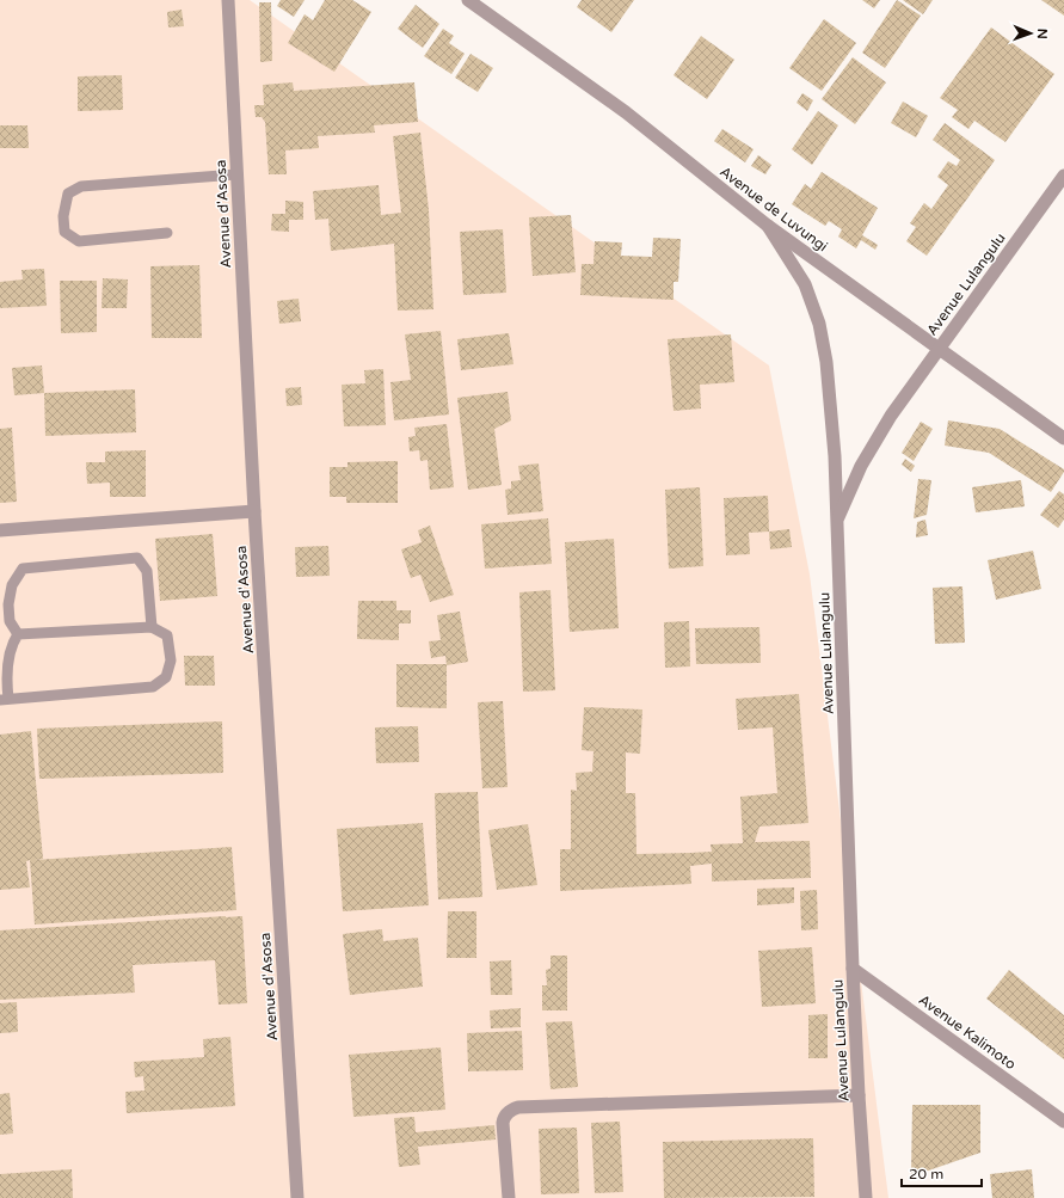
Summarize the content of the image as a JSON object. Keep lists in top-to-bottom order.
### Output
{
  "streets": {
    "street": [
      "Avenue de Luvungi",
      "Avenue d'Asosa",
      "Avenue Lulangulu",
      "Avenue Kalimoto"
    ]
  },
  "crossings": [
    ["Avenue de Luvungi", "Avenue Lulangulu"],
    ["Avenue Lulangulu", "Avenue Kalimoto"]
  ],
  "scale_bar": "20 m",
  "north": "right"
}
